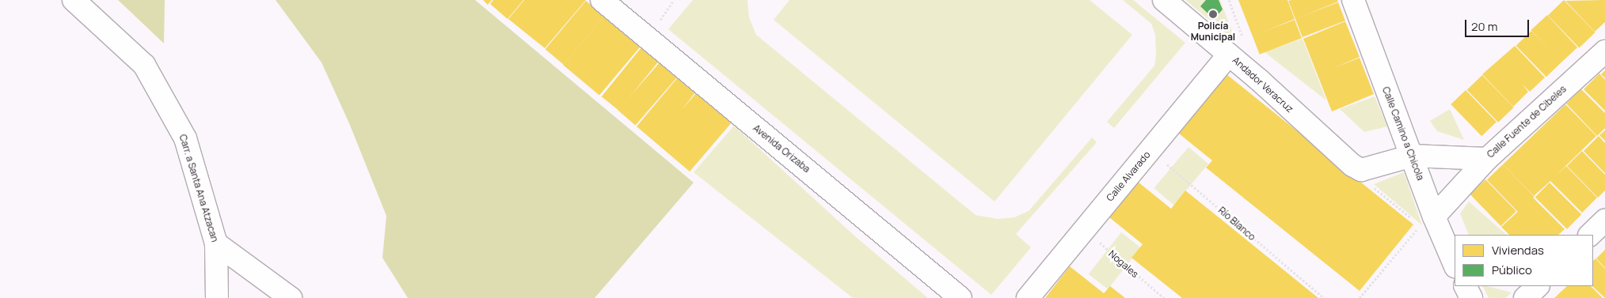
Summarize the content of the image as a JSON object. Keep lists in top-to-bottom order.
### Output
{
  "streets": {
    "street": [
      "Andador Veracruz",
      "Calle Fuente de Cibeles",
      "Calle Camino a Chicola",
      "Avenida Orizaba",
      "Calle Alvarado",
      "Carr. a Santa Ana Atzacan"
    ],
    "path": ["Río Blanco", "Nogales"]
  },
  "crossings": [
    ["Andador Veracruz", "Calle Alvarado"],
    ["Calle Fuente de Cibeles", "Calle Camino a Chicola"],
    ["Calle Alvarado", "Río Blanco"],
    ["Calle Alvarado", "Nogales"]
  ],
  "places": ["Policía Municipal"],
  "legend": ["Viviendas", "Público"],
  "scale_bar": "20 m"
}
